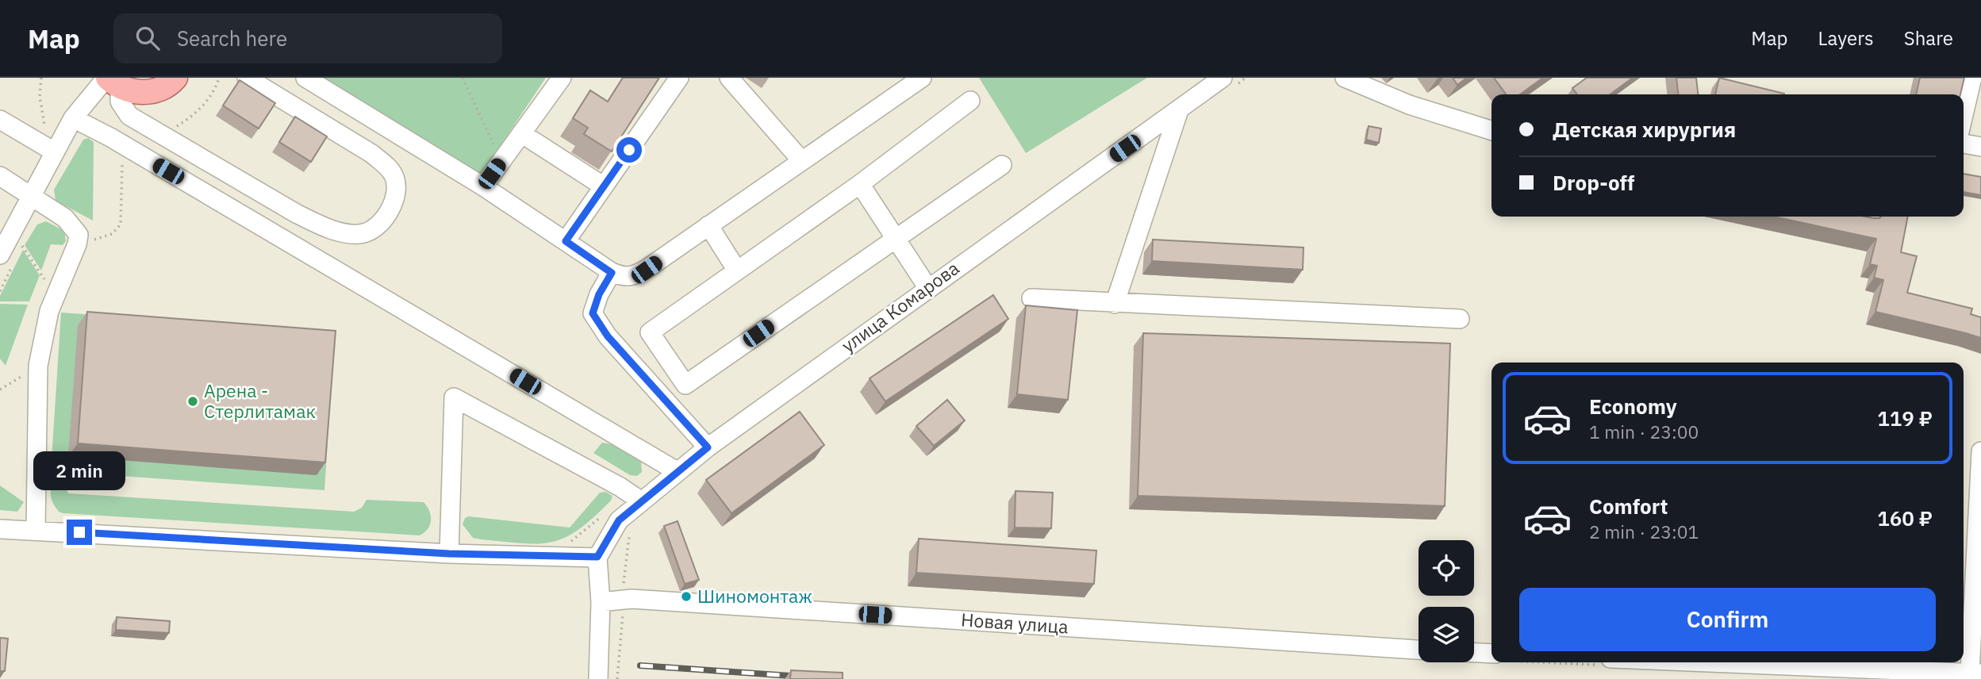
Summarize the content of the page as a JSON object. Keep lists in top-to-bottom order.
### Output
{
  "streets": {
    "street": ["улица Комарова", "Новая улица"]
  },
  "places": ["Арена - Стерлитамак", "Шиномонтаж"],
  "page": {
    "header": "Map",
    "search": "Search here",
    "nav": ["Map", "Layers", "Share"],
    "banner": ["Детская хирургия", "Drop-off"],
    "list": [
      {
        "name": "Economy",
        "note": "1 min · 23:00",
        "value": "119 ₽"
      },
      {
        "name": "Comfort",
        "note": "2 min · 23:01",
        "value": "160 ₽"
      }
    ],
    "bubble": "2 min",
    "buttons": "Confirm"
  }
}
